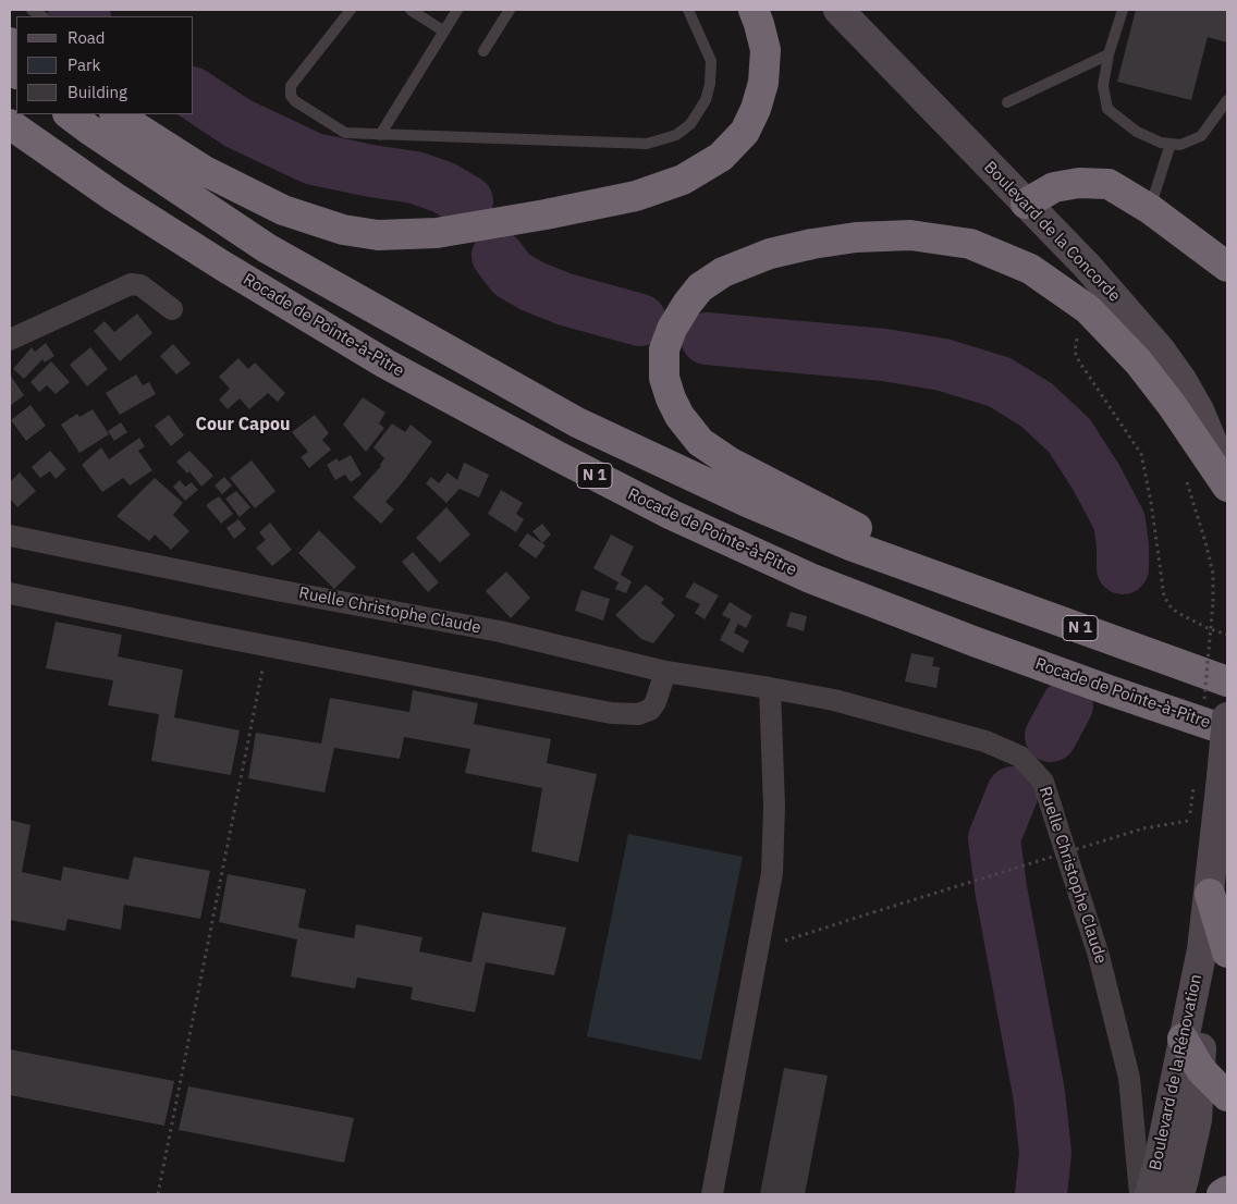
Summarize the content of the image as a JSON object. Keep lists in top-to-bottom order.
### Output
{
  "streets": {
    "highway": ["Rocade de Pointe-à-Pitre", "N 1"],
    "main road": ["Boulevard de la Concorde", "Boulevard de la Rénovation"],
    "street": ["Ruelle Christophe Claude"]
  },
  "districts": ["Cour Capou"],
  "legend": ["Road", "Park", "Building"]
}
